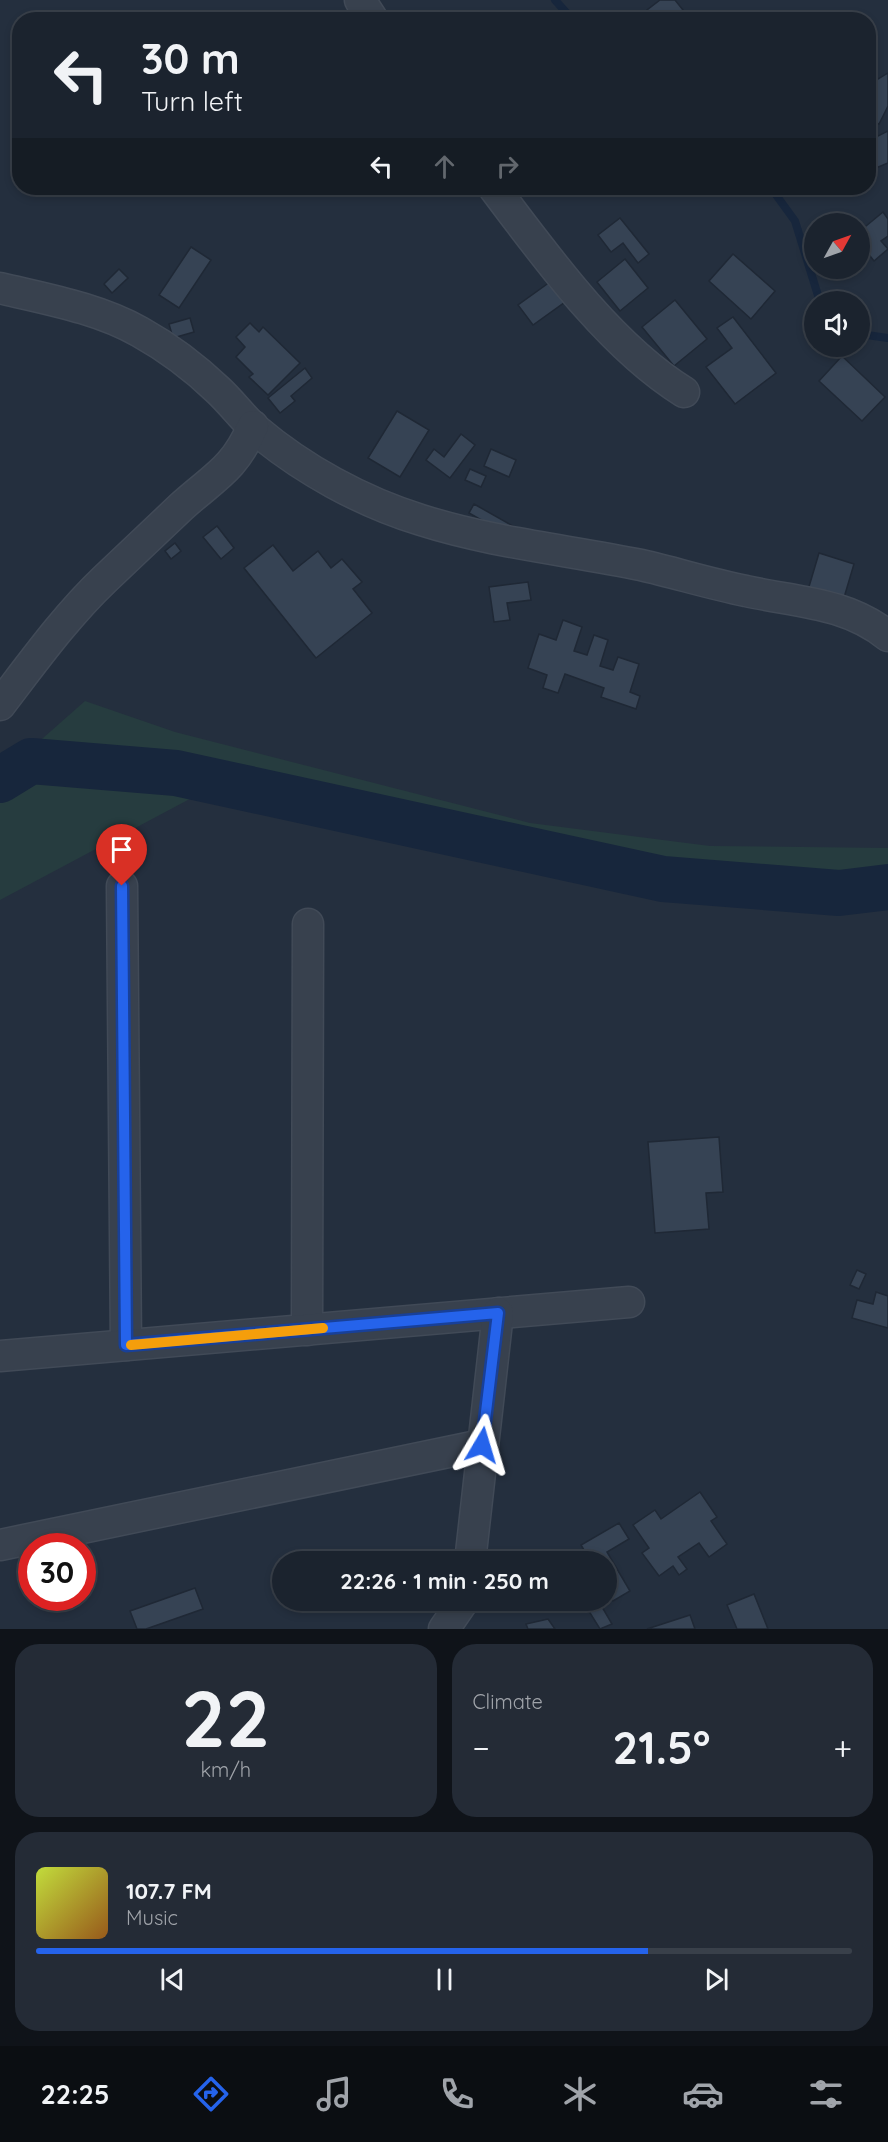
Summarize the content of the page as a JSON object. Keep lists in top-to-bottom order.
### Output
{
  "north": "top right",
  "page": {
    "turn": ["30 m", "Turn left"],
    "limit": "30",
    "trip": "22:26 · 1 min · 250 m",
    "tile": [
      ["22", "km/h"],
      "Climate"
    ],
    "heat": ["−", "21.5°", "+"],
    "song": ["107.7 FM", "Music"],
    "tabs": "22:25"
  }
}
